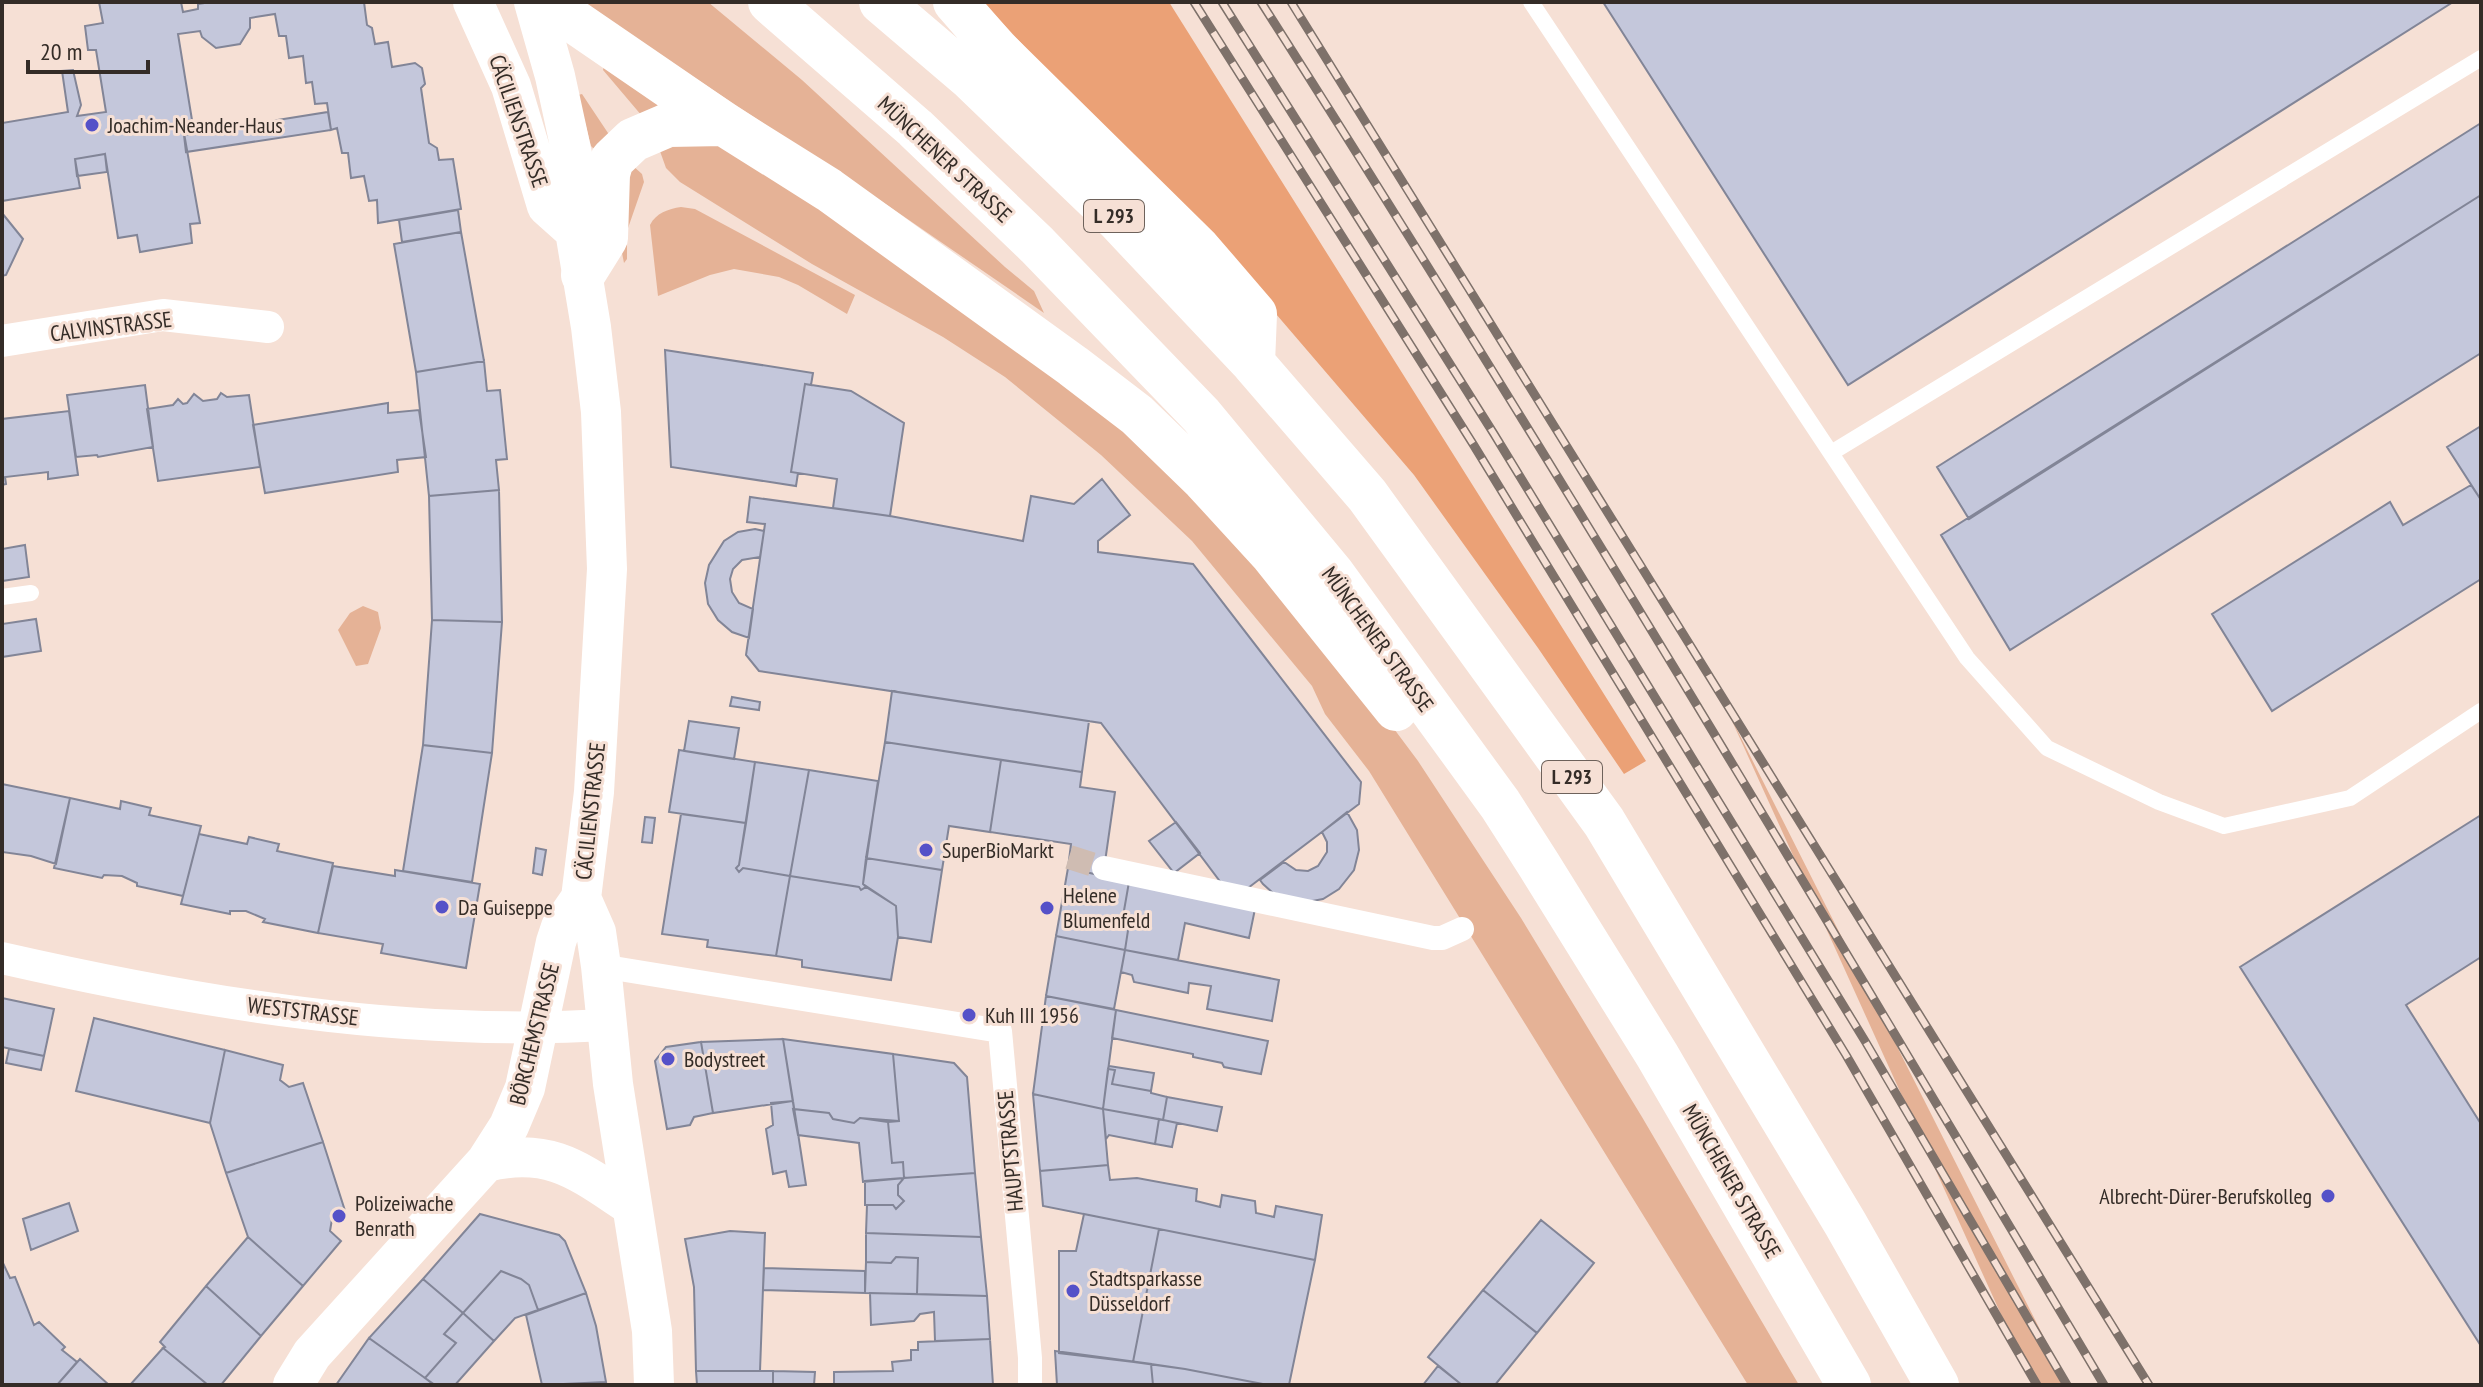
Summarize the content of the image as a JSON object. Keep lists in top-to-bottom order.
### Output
{
  "streets": {
    "highway": ["MÜNCHENER STRASSE", "L 293"],
    "street": [
      "CÄCILIENSTRASSE",
      "CALVINSTRASSE",
      "WESTSTRASSE",
      "BÖRCHEMSTRASSE",
      "HAUPTSTRASSE"
    ]
  },
  "crossings": [
    ["CÄCILIENSTRASSE", "WESTSTRASSE"],
    ["CÄCILIENSTRASSE", "BÖRCHEMSTRASSE"],
    ["CÄCILIENSTRASSE", "HAUPTSTRASSE"],
    ["WESTSTRASSE", "BÖRCHEMSTRASSE"]
  ],
  "places": [
    "Joachim-Neander-Haus",
    "SuperBioMarkt",
    "Da Guiseppe",
    "Helene Blumenfeld",
    "Kuh III 1956",
    "Bodystreet",
    "Albrecht-Dürer-Berufskolleg",
    "Polizeiwache Benrath",
    "Stadtsparkasse Düsseldorf"
  ],
  "scale_bar": "20 m"
}
